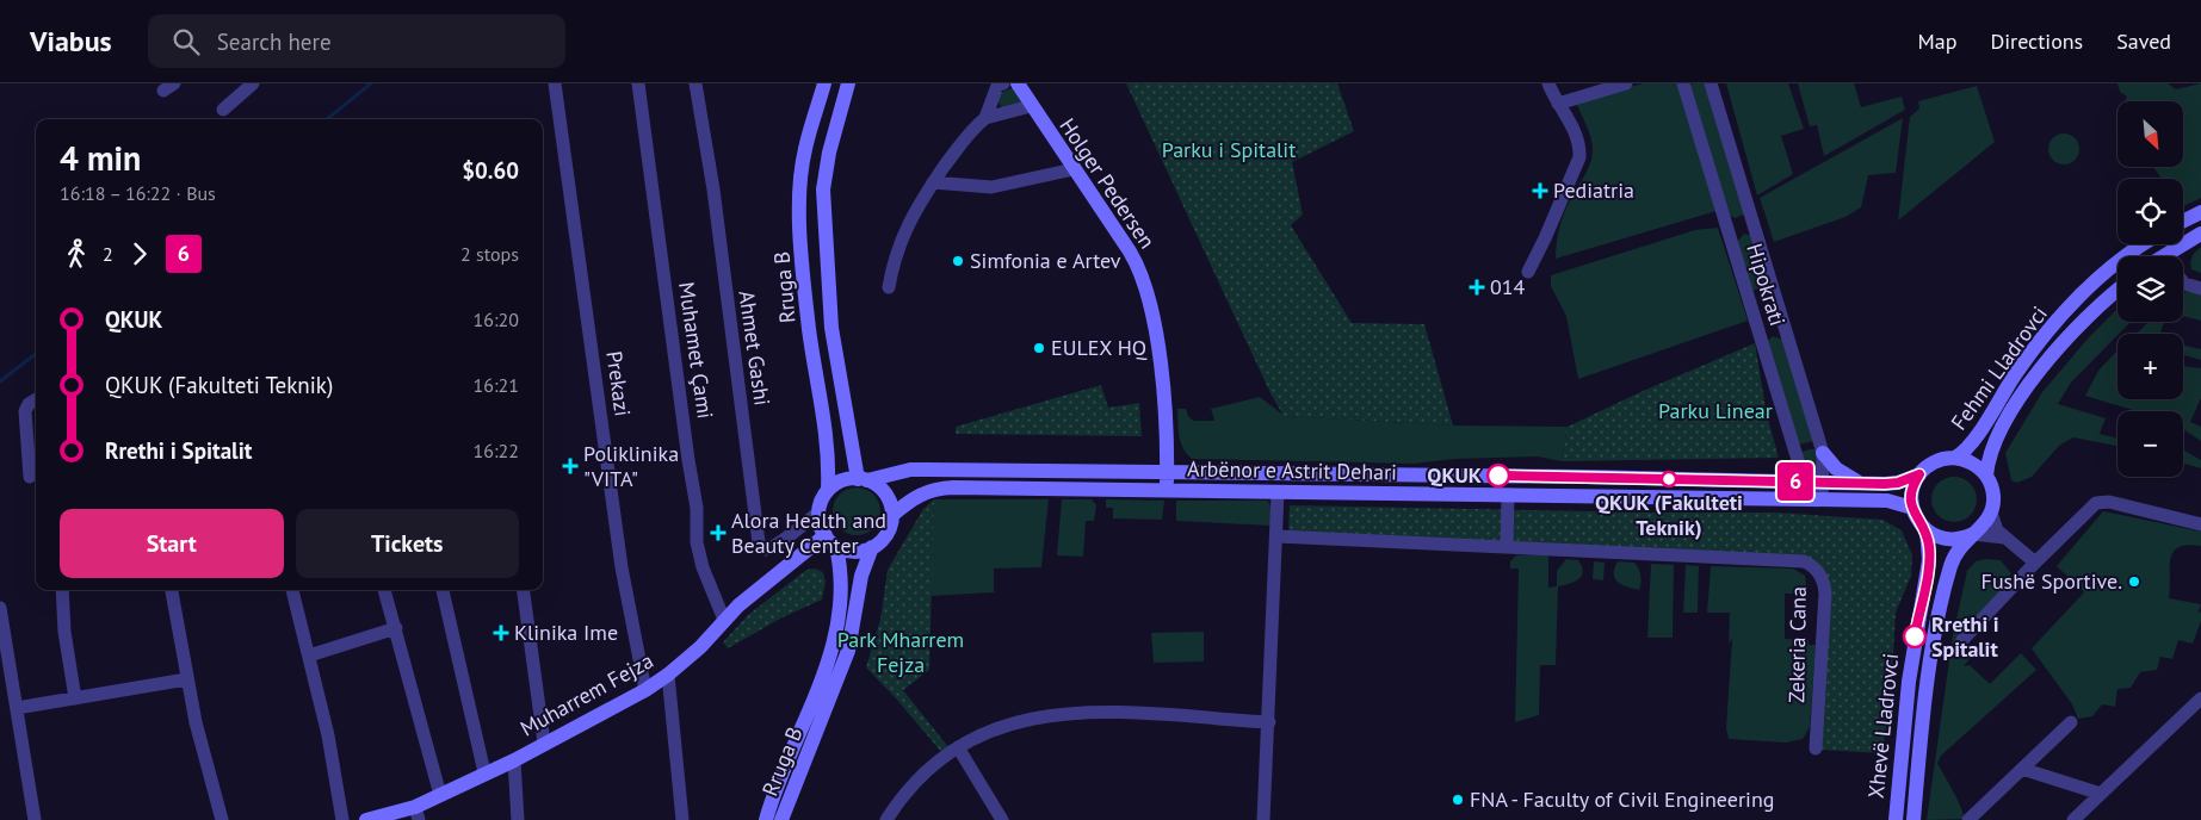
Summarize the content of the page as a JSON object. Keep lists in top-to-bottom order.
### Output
{
  "streets": {
    "main road": [
      "Holger Pedersen",
      "Rruga B",
      "Fehmi Lladrovci",
      "Arbënor e Astrit Dehari",
      "Muharrem Fejza",
      "Xhevë Lladrovci"
    ],
    "street": [
      "Hipokrati",
      "Ahmet Gashi",
      "Muhamet Çami",
      "Prekazi",
      "Zekeria Cana"
    ]
  },
  "crossings": [
    ["Holger Pedersen", "Arbënor e Astrit Dehari"],
    ["Hipokrati", "Arbënor e Astrit Dehari"],
    ["Rruga B", "Ahmet Gashi"],
    ["Rruga B", "Arbënor e Astrit Dehari"],
    ["Rruga B", "Muharrem Fejza"],
    ["Ahmet Gashi", "Arbënor e Astrit Dehari"],
    ["Ahmet Gashi", "Muharrem Fejza"],
    ["Muhamet Çami", "Muharrem Fejza"],
    ["Fehmi Lladrovci", "Arbënor e Astrit Dehari"],
    ["Fehmi Lladrovci", "Xhevë Lladrovci"],
    ["Prekazi", "Muharrem Fejza"],
    ["Arbënor e Astrit Dehari", "Muharrem Fejza"],
    ["Arbënor e Astrit Dehari", "Xhevë Lladrovci"]
  ],
  "parks": ["Parku i Spitalit", "Parku Linear", "Park Mharrem Fejza"],
  "places": {
    "health": [
      "Pediatria",
      "014",
      "Poliklinika \"VITA\"",
      "Alora Health and Beauty Center",
      "Klinika Ime"
    ],
    "other": [
      "Simfonia e Artev",
      "EULEX HQ",
      "QKUK",
      "QKUK (Fakulteti Teknik)",
      "Fushë Sportive.",
      "Rrethi i Spitalit",
      "FNA - Faculty of Civil Engineering"
    ]
  },
  "lines": ["bus line 6"],
  "north": "bottom right",
  "page": {
    "header": "Viabus",
    "search": "Search here",
    "nav": ["Map", "Directions", "Saved"],
    "on_map": "6",
    "map_buttons": ["+", "−"],
    "heading": ["4 min", "16:18 – 16:22 · Bus", "$0.60"],
    "legs": ["2", "6", "2 stops"],
    "list": [
      {
        "name": "QKUK",
        "value": "16:20"
      },
      {
        "name": "QKUK (Fakulteti Teknik)",
        "value": "16:21"
      },
      {
        "name": "Rrethi i Spitalit",
        "value": "16:22"
      }
    ],
    "buttons": ["Start", "Tickets"]
  }
}
